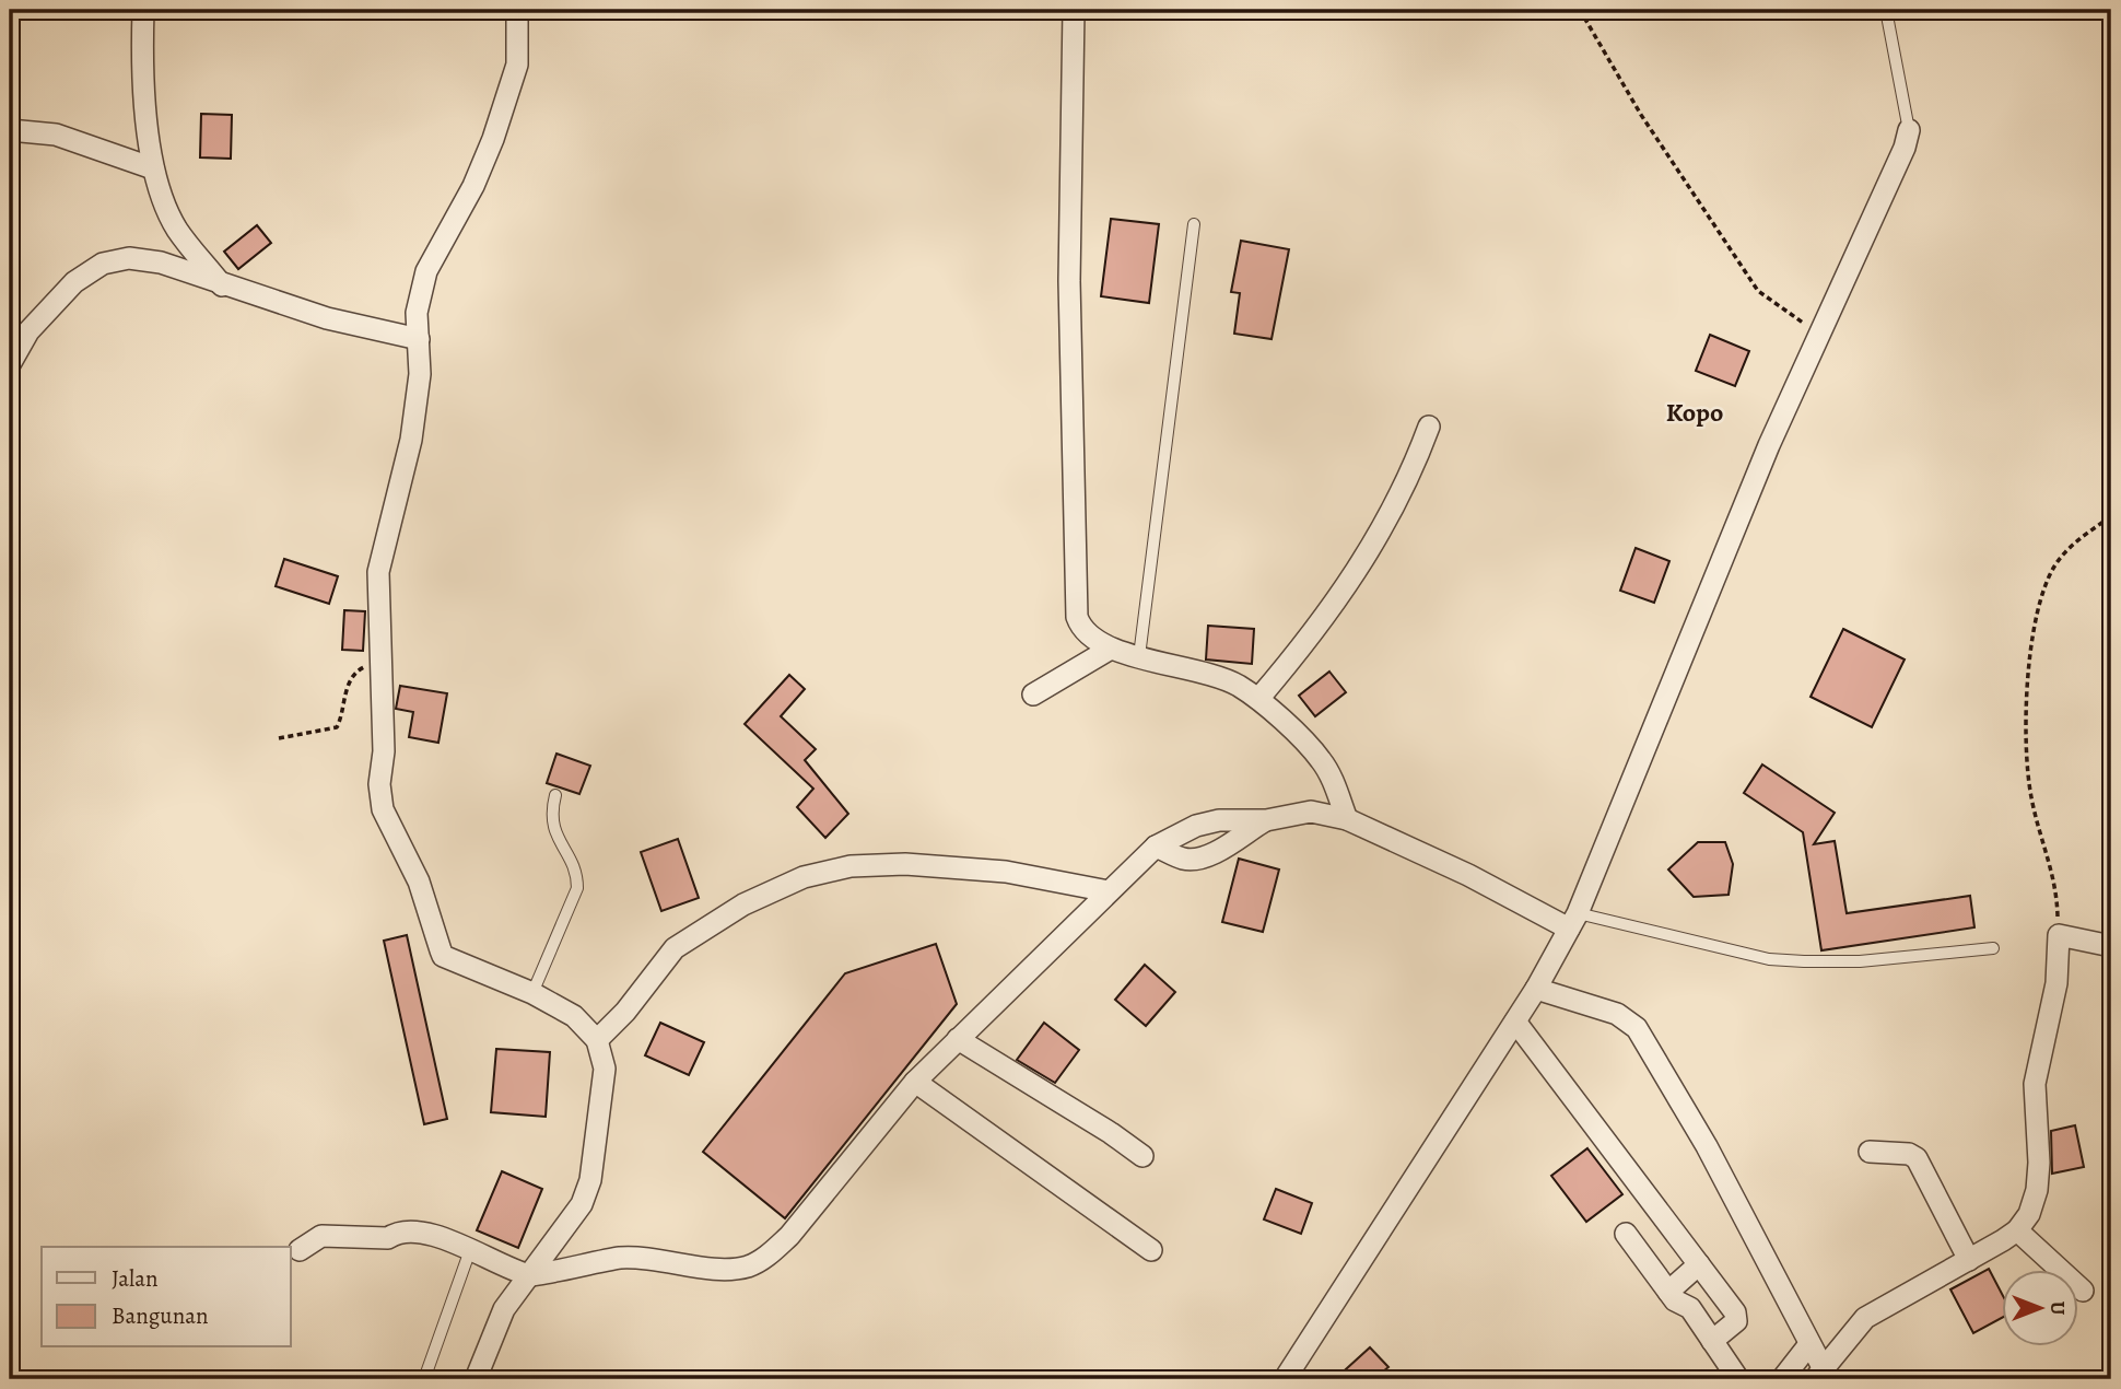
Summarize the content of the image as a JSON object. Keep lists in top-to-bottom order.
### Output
{
  "districts": ["Kopo"],
  "legend": ["Jalan", "Bangunan"],
  "north": "right"
}
